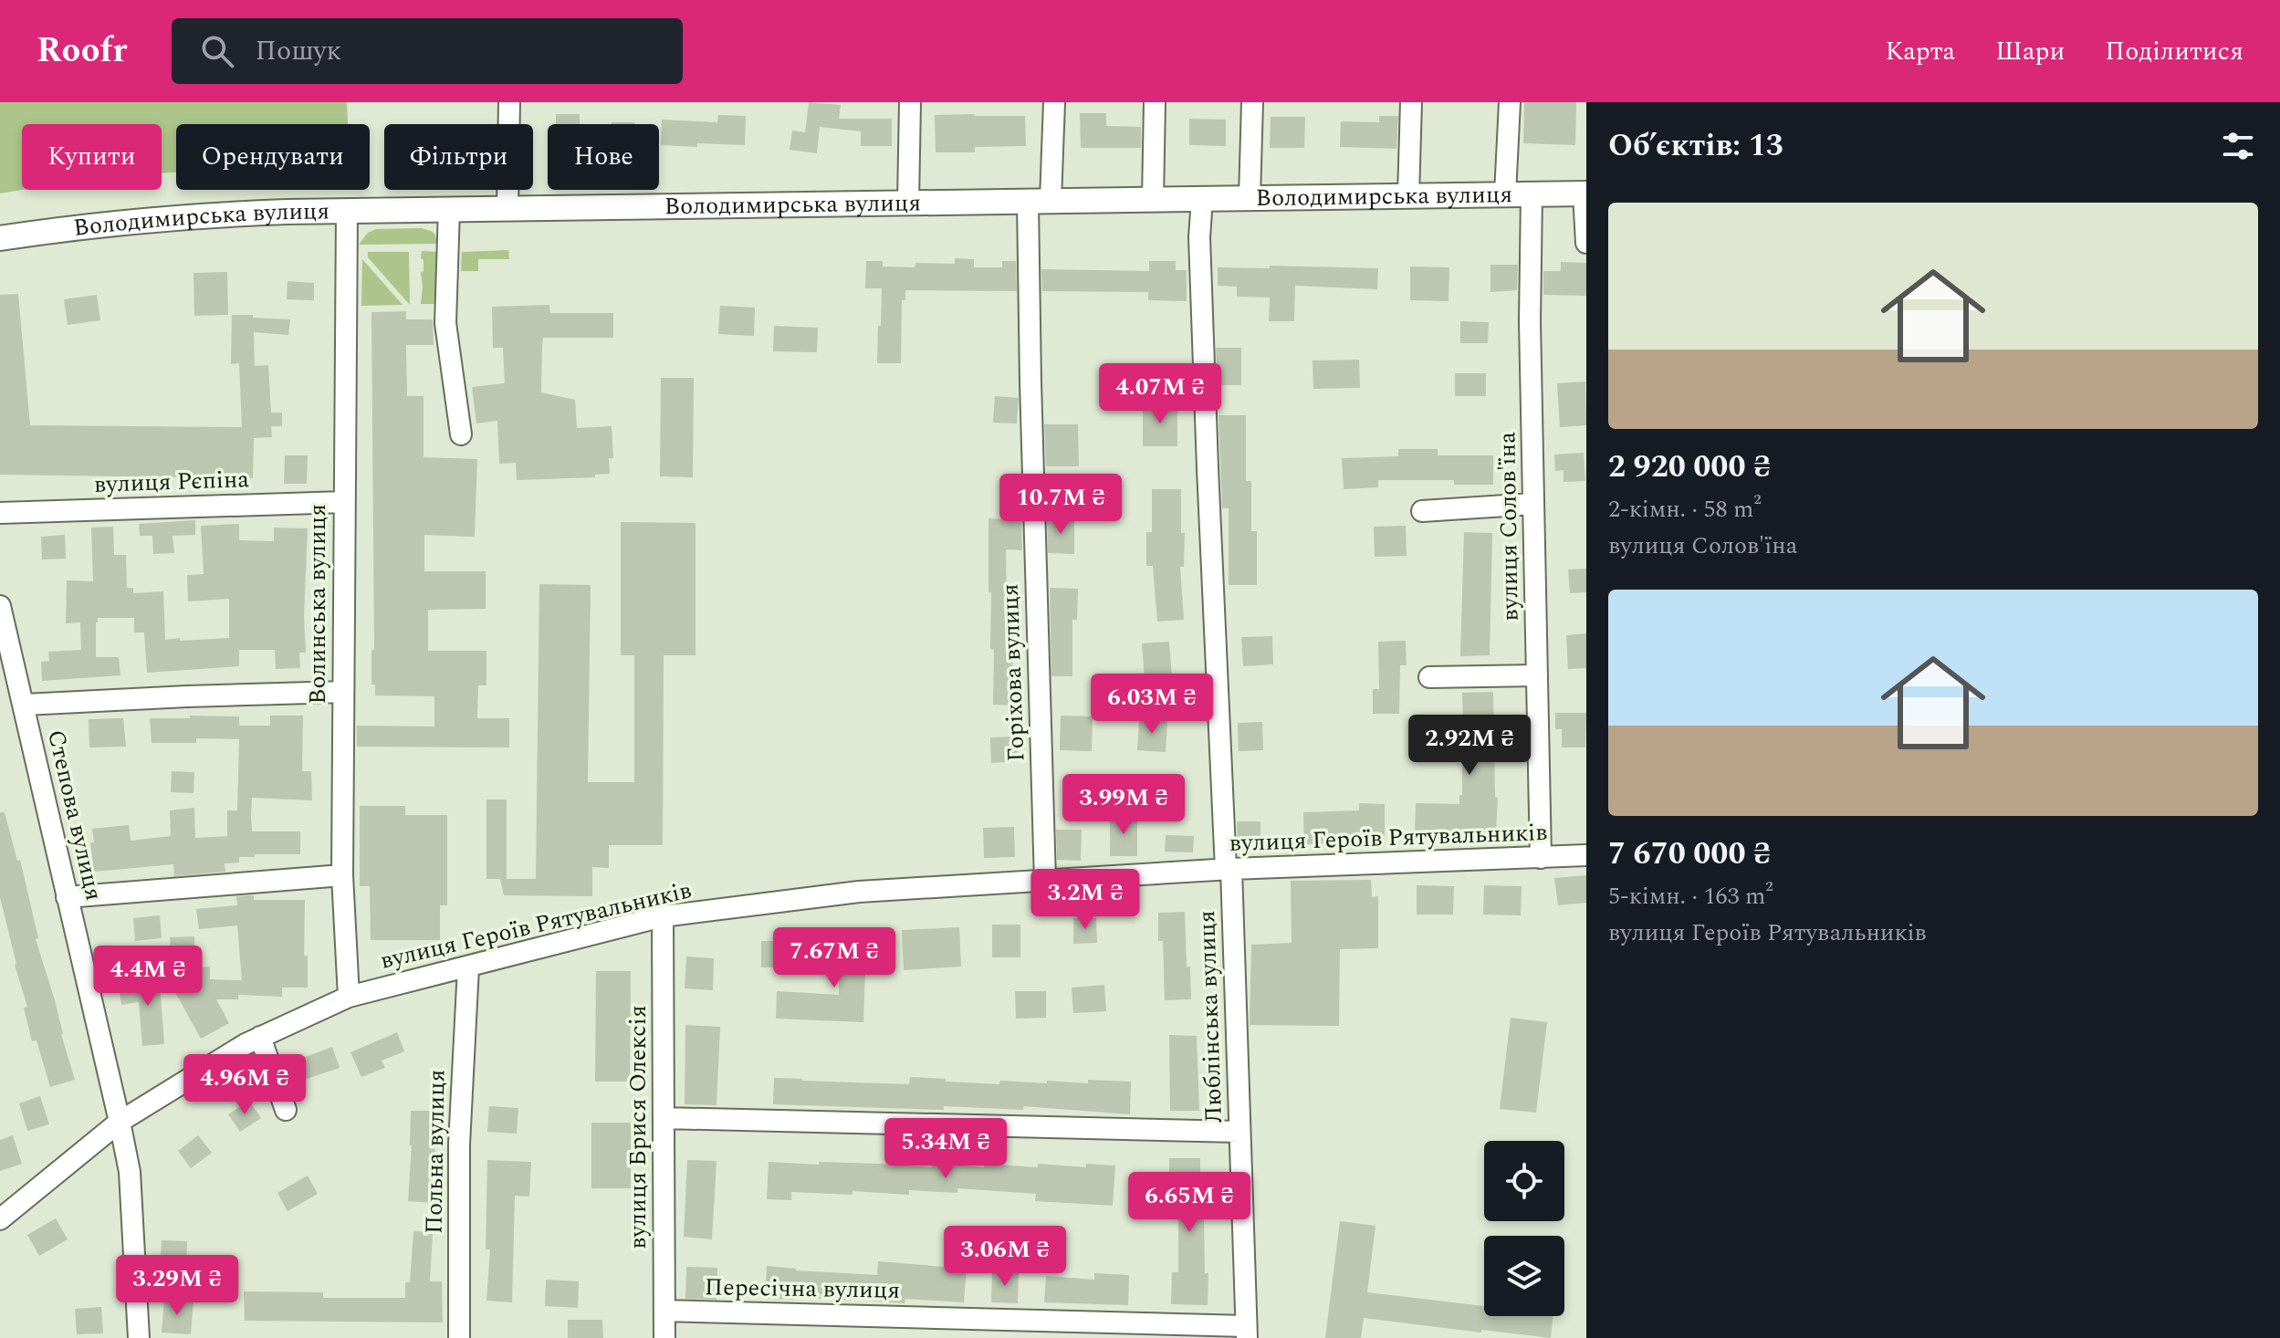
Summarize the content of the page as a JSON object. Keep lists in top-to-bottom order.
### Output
{
  "streets": {
    "main road": ["Володимирська вулиця"],
    "street": [
      "вулиця Рєпіна",
      "вулиця Солов'їна",
      "Волинська вулиця",
      "Горіхова вулиця",
      "Степова вулиця",
      "вулиця Героїв Рятувальників",
      "Люблінська вулиця",
      "вулиця Брися Олексія",
      "Польна вулиця",
      "Пересічна вулиця"
    ]
  },
  "crossings": [
    ["Володимирська вулиця", "вулиця Солов'їна"],
    ["Володимирська вулиця", "Волинська вулиця"],
    ["Володимирська вулиця", "Горіхова вулиця"],
    ["Володимирська вулиця", "Люблінська вулиця"],
    ["вулиця Рєпіна", "Волинська вулиця"],
    ["вулиця Солов'їна", "вулиця Героїв Рятувальників"],
    ["Волинська вулиця", "вулиця Героїв Рятувальників"],
    ["Горіхова вулиця", "вулиця Героїв Рятувальників"],
    ["Степова вулиця", "вулиця Героїв Рятувальників"],
    ["вулиця Героїв Рятувальників", "Люблінська вулиця"],
    ["вулиця Героїв Рятувальників", "вулиця Брися Олексія"],
    ["вулиця Героїв Рятувальників", "Польна вулиця"],
    ["Люблінська вулиця", "Пересічна вулиця"],
    ["вулиця Брися Олексія", "Пересічна вулиця"]
  ],
  "page": {
    "header": "Roofr",
    "search": "Пошук",
    "nav": ["Карта", "Шари", "Поділитися"],
    "heading": "Об’єктів: 13",
    "chip": [
      "Купити",
      "Орендувати",
      "Фільтри",
      "Нове"
    ],
    "list": [
      {
        "name": "2 920 000 ₴",
        "note": "2-кімн. · 58 m² · вулиця Солов'їна"
      },
      {
        "name": "7 670 000 ₴",
        "note": "5-кімн. · 163 m² · вулиця Героїв Рятувальників"
      }
    ],
    "price": [
      "4.07M ₴",
      "10.7M ₴",
      "6.03M ₴",
      "2.92M ₴",
      "3.99M ₴",
      "3.2M ₴",
      "7.67M ₴",
      "4.4M ₴",
      "4.96M ₴",
      "5.34M ₴",
      "6.65M ₴",
      "3.06M ₴",
      "3.29M ₴"
    ]
  }
}
